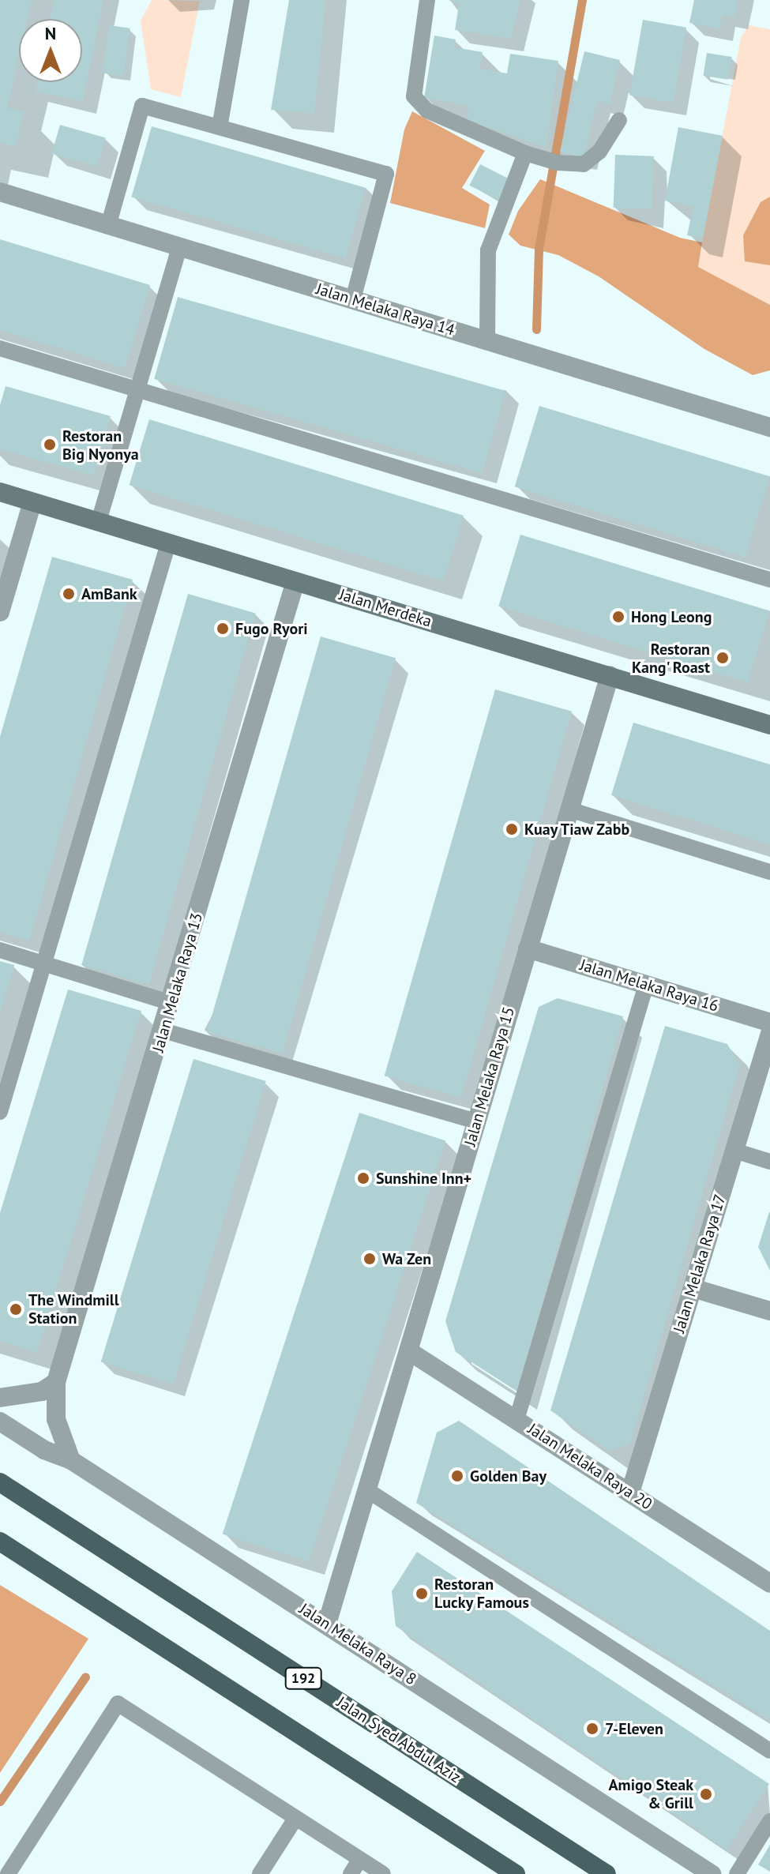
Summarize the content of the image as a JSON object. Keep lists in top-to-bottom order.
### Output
{
  "streets": {
    "main road": ["Jalan Merdeka", "192", "Jalan Syed Abdul Aziz"],
    "street": [
      "Jalan Melaka Raya 14",
      "Jalan Melaka Raya 13",
      "Jalan Melaka Raya 16",
      "Jalan Melaka Raya 15",
      "Jalan Melaka Raya 17",
      "Jalan Melaka Raya 20",
      "Jalan Melaka Raya 8"
    ]
  },
  "crossings": [
    ["Jalan Merdeka", "Jalan Melaka Raya 13"],
    ["Jalan Merdeka", "Jalan Melaka Raya 15"],
    ["Jalan Melaka Raya 13", "Jalan Melaka Raya 8"],
    ["Jalan Melaka Raya 16", "Jalan Melaka Raya 15"],
    ["Jalan Melaka Raya 15", "Jalan Melaka Raya 20"],
    ["Jalan Melaka Raya 15", "Jalan Melaka Raya 8"],
    ["Jalan Melaka Raya 17", "Jalan Melaka Raya 20"]
  ],
  "places": [
    "Restoran Big Nyonya",
    "AmBank",
    "Hong Leong",
    "Fugo Ryori",
    "Restoran Kang' Roast",
    "Kuay Tiaw Zabb",
    "Sunshine Inn+",
    "Wa Zen",
    "The Windmill Station",
    "Golden Bay",
    "Restoran Lucky Famous",
    "7-Eleven",
    "Amigo Steak & Grill"
  ],
  "north": "top"
}
